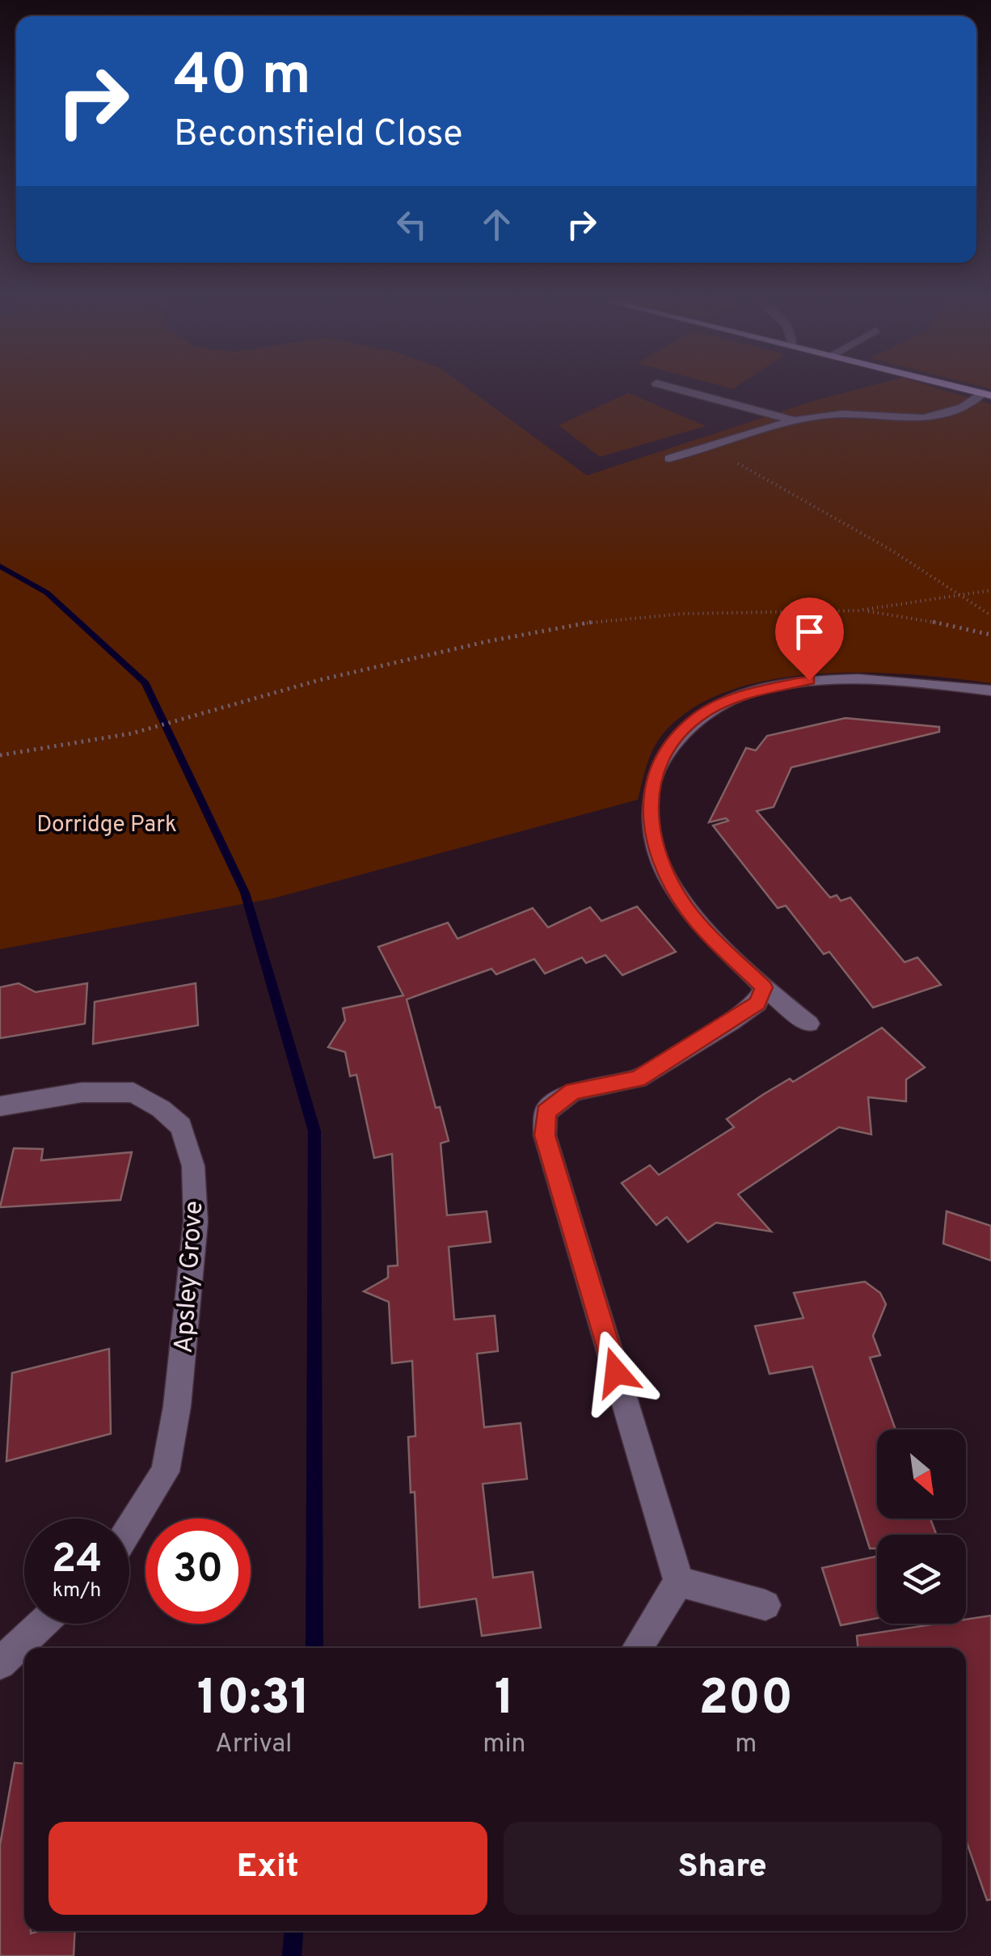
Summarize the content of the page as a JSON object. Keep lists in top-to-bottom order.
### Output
{
  "streets": {
    "street": ["Apsley Grove"]
  },
  "parks": ["Dorridge Park"],
  "north": "bottom right",
  "page": {
    "turn": ["40 m", "Beconsfield Close"],
    "speed": "24 km/h",
    "limit": "30",
    "eta": [
      "10:31",
      "Arrival",
      "1",
      "min",
      "200",
      "m"
    ],
    "buttons": ["Exit", "Share"]
  }
}
